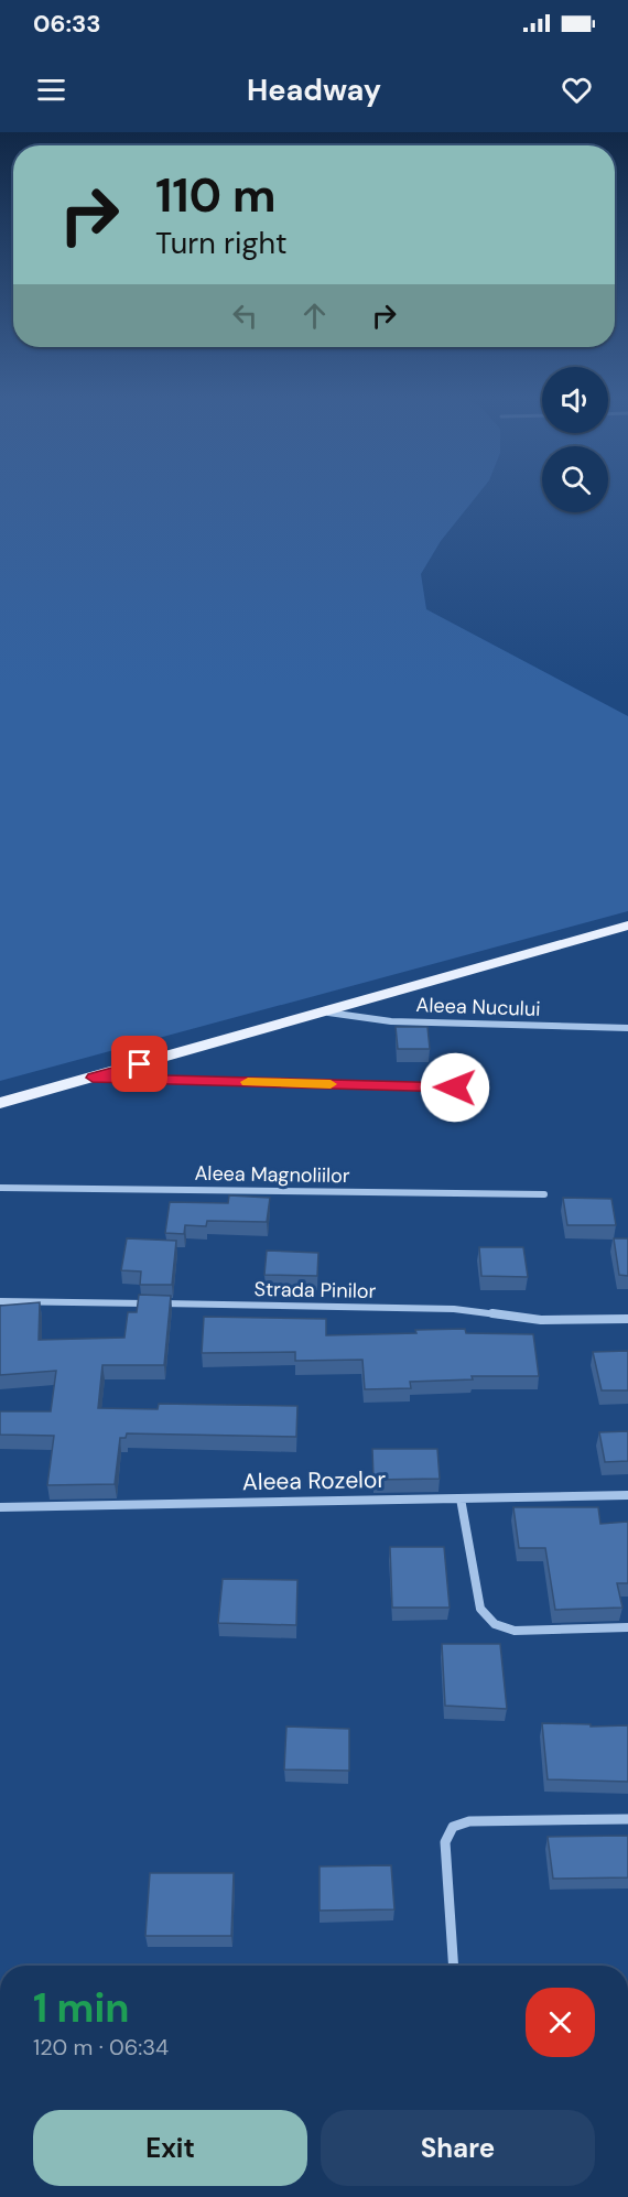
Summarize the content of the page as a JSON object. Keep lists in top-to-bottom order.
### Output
{
  "streets": {
    "street": [
      "Aleea Nucului",
      "Aleea Magnoliilor",
      "Strada Pinilor",
      "Aleea Rozelor"
    ]
  },
  "page": {
    "status": "06:33",
    "header": "Headway",
    "turn": ["110 m", "Turn right"],
    "heading": ["1 min", "120 m · 06:34"],
    "buttons": ["Exit", "Share"]
  }
}
